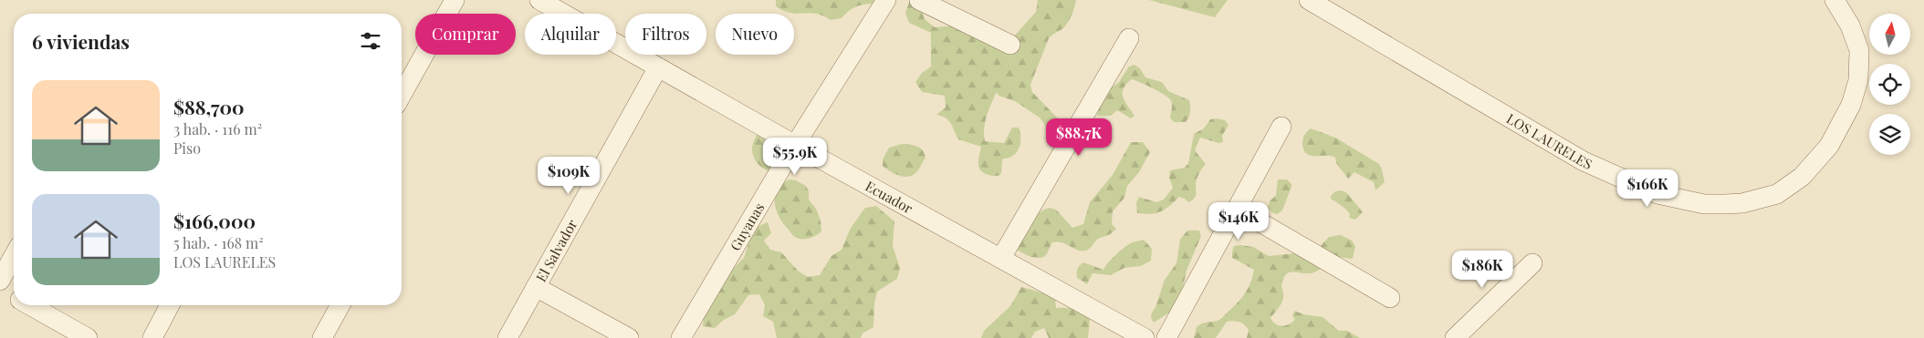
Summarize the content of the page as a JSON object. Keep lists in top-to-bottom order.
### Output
{
  "streets": {
    "street": [
      "LOS LAURELES",
      "Ecuador",
      "Guyanas",
      "El Salvador"
    ]
  },
  "crossings": [
    ["Ecuador", "Guyanas"],
    ["Ecuador", "El Salvador"]
  ],
  "north": "top",
  "page": {
    "chip": [
      "Comprar",
      "Alquilar",
      "Filtros",
      "Nuevo"
    ],
    "heading": "6 viviendas",
    "list": [
      {
        "name": "$88,700",
        "note": "3 hab. · 116 m² · Piso"
      },
      {
        "name": "$166,000",
        "note": "5 hab. · 168 m² · LOS LAURELES"
      }
    ],
    "price": [
      "$88.7K",
      "$55.9K",
      "$109K",
      "$166K",
      "$146K",
      "$186K"
    ]
  }
}
